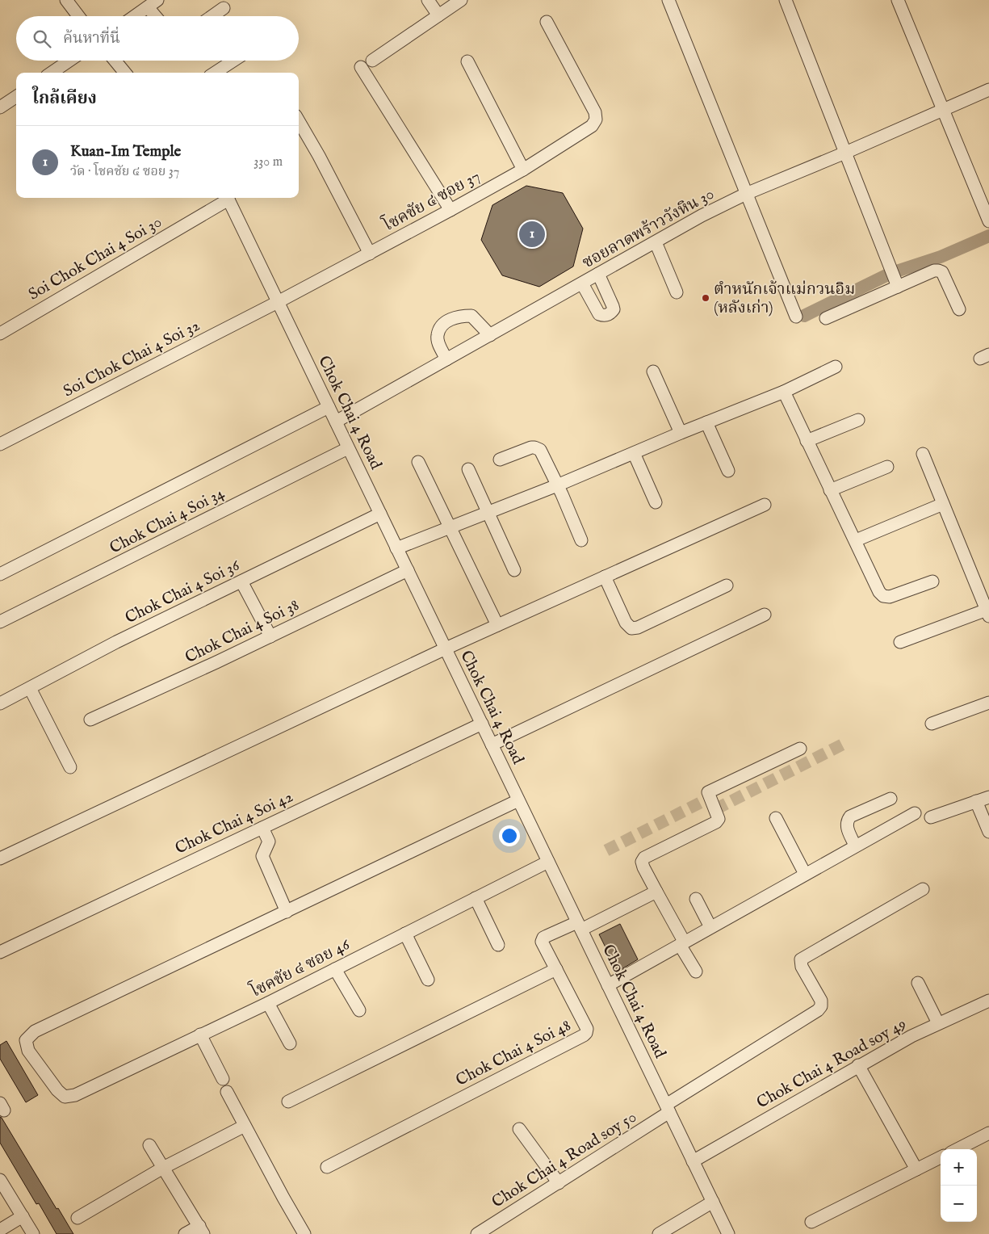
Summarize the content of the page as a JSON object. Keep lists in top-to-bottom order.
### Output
{
  "streets": {
    "street": [
      "โชคชัย ๔ ซอย 37",
      "ซอยลาดพร้าววังหิน 30",
      "Soi Chok Chai 4 Soi 30",
      "Soi Chok Chai 4 Soi 32",
      "Chok Chai 4 Road",
      "Chok Chai 4 Soi 34",
      "Chok Chai 4 Soi 36",
      "Chok Chai 4 Soi 38",
      "Chok Chai 4 Soi 42",
      "โชคชัย ๔ ซอย 46",
      "Chok Chai 4 Soi 48",
      "Chok Chai 4 Road soy 49",
      "Chok Chai 4 Road soy 50"
    ]
  },
  "crossings": [
    ["โชคชัย ๔ ซอย 37", "Soi Chok Chai 4 Soi 32"],
    ["โชคชัย ๔ ซอย 37", "Chok Chai 4 Road"],
    ["ซอยลาดพร้าววังหิน 30", "Chok Chai 4 Road"],
    ["Soi Chok Chai 4 Soi 32", "Chok Chai 4 Road"],
    ["Chok Chai 4 Road", "Chok Chai 4 Soi 34"],
    ["Chok Chai 4 Road", "Chok Chai 4 Soi 36"],
    ["Chok Chai 4 Road", "Chok Chai 4 Soi 38"],
    ["Chok Chai 4 Road", "Chok Chai 4 Soi 42"],
    ["Chok Chai 4 Road", "โชคชัย ๔ ซอย 46"],
    ["Chok Chai 4 Road", "Chok Chai 4 Soi 48"],
    ["Chok Chai 4 Road", "Chok Chai 4 Road soy 49"],
    ["Chok Chai 4 Road", "Chok Chai 4 Road soy 50"]
  ],
  "places": ["ตำหนักเจ้าแม่กวนอิม (หลังเก่า)"],
  "page": {
    "search": "ค้นหาที่นี่",
    "heading": "ใกล้เคียง",
    "list": [
      {
        "mark": "1",
        "name": "Kuan-Im Temple",
        "note": "วัด · โชคชัย ๔ ซอย 37",
        "value": "330 m"
      }
    ],
    "pins": "1",
    "map_buttons": ["+", "−"]
  }
}
